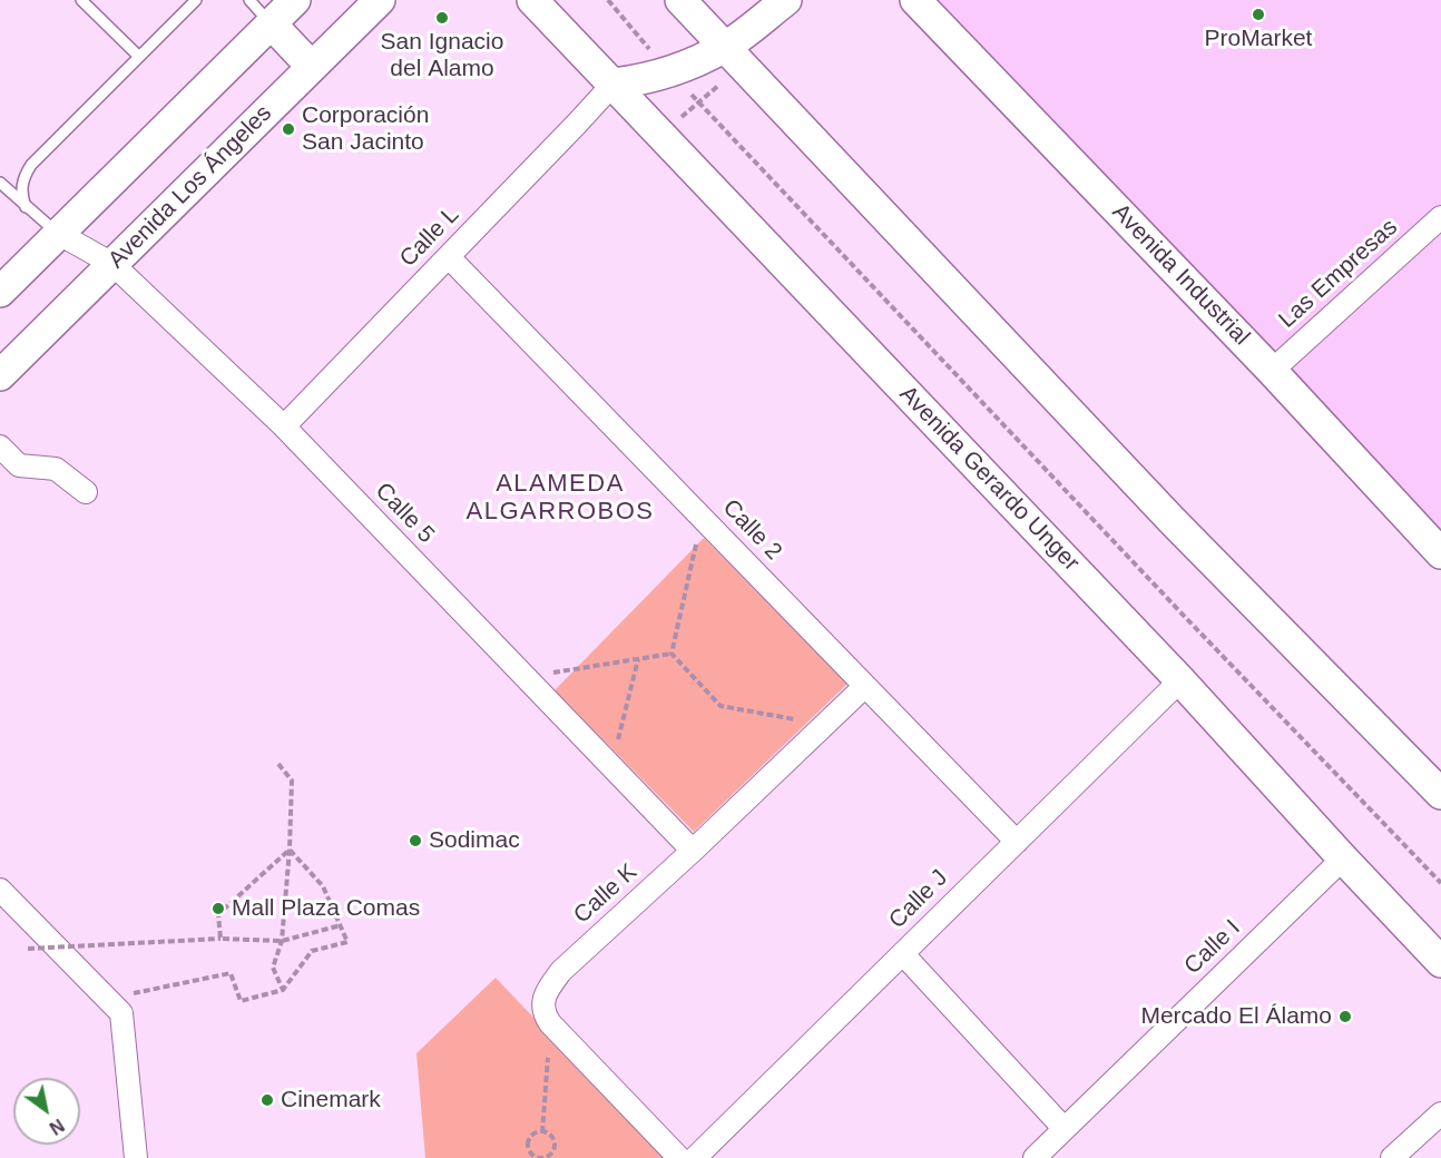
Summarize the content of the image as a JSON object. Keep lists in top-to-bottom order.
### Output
{
  "streets": {
    "main road": ["Avenida Los Ángeles", "Avenida Industrial", "Avenida Gerardo Unger"],
    "street": [
      "Calle L",
      "Las Empresas",
      "Calle 5",
      "Calle 2",
      "Calle K",
      "Calle J",
      "Calle I"
    ]
  },
  "crossings": [
    ["Avenida Los Ángeles", "Calle 5"],
    ["Calle L", "Avenida Gerardo Unger"],
    ["Calle L", "Calle 5"],
    ["Calle L", "Calle 2"],
    ["Las Empresas", "Avenida Industrial"],
    ["Avenida Gerardo Unger", "Calle J"],
    ["Avenida Gerardo Unger", "Calle I"],
    ["Calle 5", "Calle K"],
    ["Calle 2", "Calle K"],
    ["Calle 2", "Calle J"]
  ],
  "districts": ["ALAMEDA ALGARROBOS"],
  "places": [
    "ProMarket",
    "San Ignacio del Alamo",
    "Corporación San Jacinto",
    "Sodimac",
    "Mall Plaza Comas",
    "Mercado El Álamo",
    "Cinemark"
  ],
  "north": "bottom right"
}
